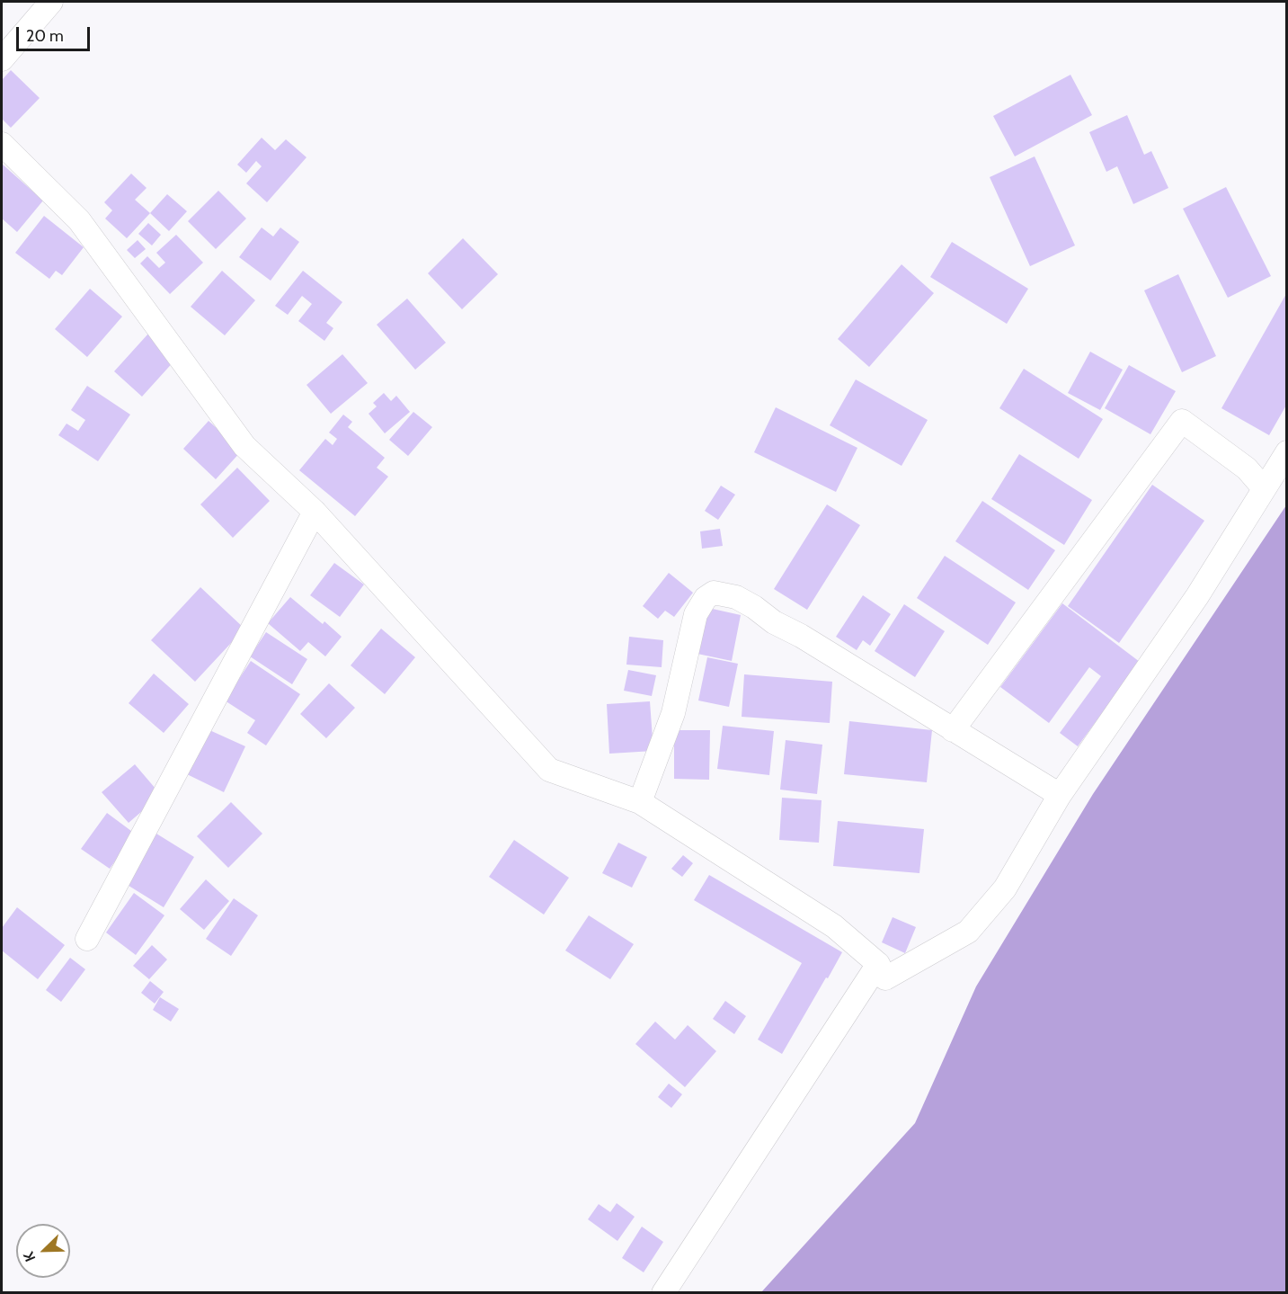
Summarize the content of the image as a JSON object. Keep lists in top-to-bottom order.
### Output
{
  "scale_bar": "20 m",
  "north": "bottom left"
}
